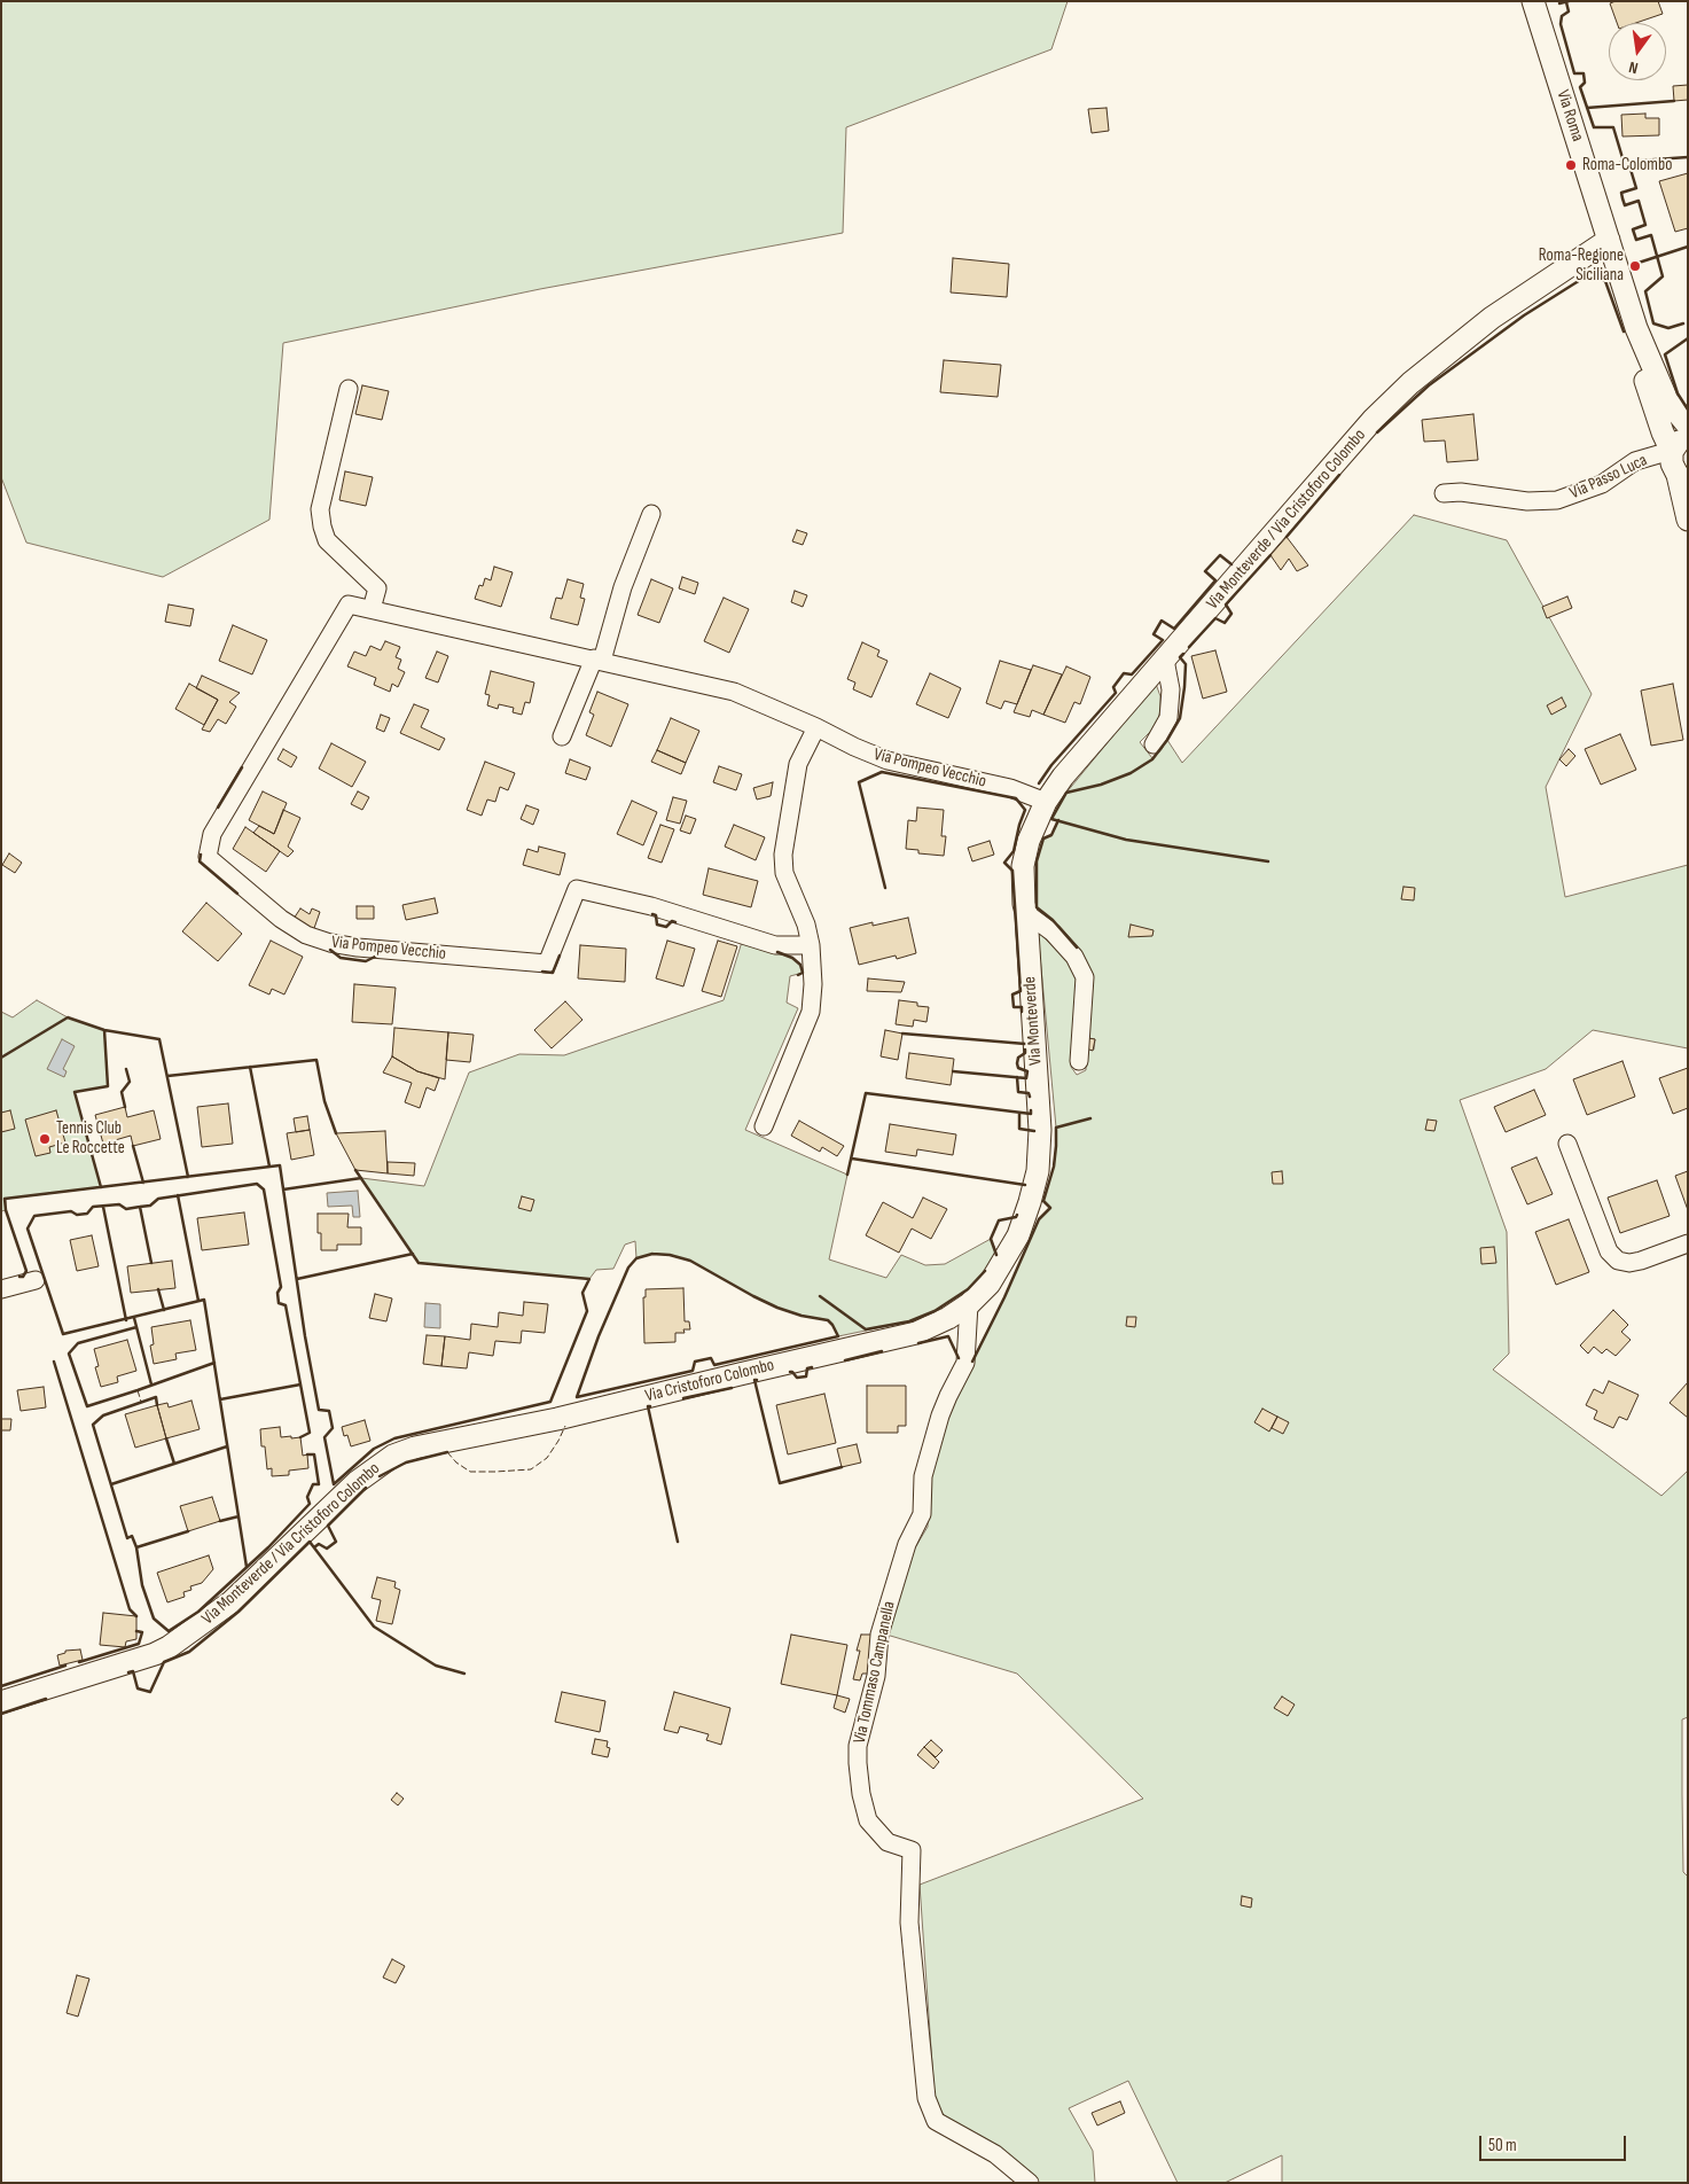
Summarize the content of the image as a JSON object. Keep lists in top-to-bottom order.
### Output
{
  "streets": {
    "street": [
      "Via Roma",
      "Via Passo Luca",
      "Via Monteverde / Via Cristoforo Colombo",
      "Via Pompeo Vecchio",
      "Via Monteverde",
      "Via Cristoforo Colombo",
      "Via Tommaso Campanella"
    ]
  },
  "crossings": [
    ["Via Roma", "Via Monteverde / Via Cristoforo Colombo"],
    ["Via Monteverde / Via Cristoforo Colombo", "Via Cristoforo Colombo"],
    ["Via Monteverde", "Via Cristoforo Colombo"],
    ["Via Monteverde", "Via Tommaso Campanella"],
    ["Via Cristoforo Colombo", "Via Tommaso Campanella"]
  ],
  "places": ["Roma-Colombo", "Roma-Regione Siciliana", "Tennis Club Le Roccette"],
  "scale_bar": "50 m",
  "north": "bottom"
}
